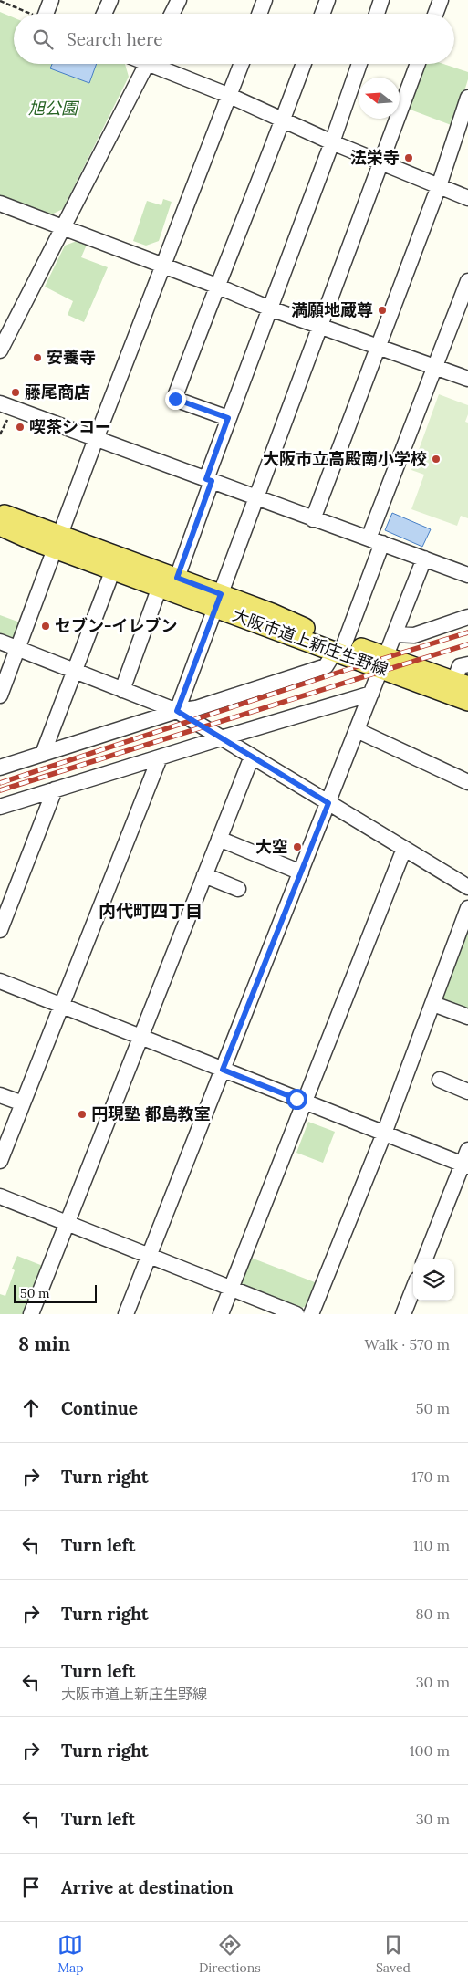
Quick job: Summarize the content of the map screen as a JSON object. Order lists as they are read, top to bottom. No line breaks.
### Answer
{"streets":{"main road":["大阪市道上新庄生野線"]},"districts":["内代町四丁目"],"parks":["旭公園"],"places":["法栄寺","満願地蔵尊","安養寺","藤尾商店","喫茶シコー","大阪市立高殿南小学校","セブン-イレブン","大空","円現塾 都島教室"],"scale_bar":"50 m","north":"left","page":{"search":"Search here","scale":"50 m","heading":["8 min","Walk · 570 m"],"list":[["Continue","50 m"],["Turn right","170 m"],["Turn left","110 m"],["Turn right","80 m"],["Turn left","大阪市道上新庄生野線","30 m"],["Turn right","100 m"],["Turn left","30 m"],"Arrive at destination"],"nav":["Map","Directions","Saved"]}}
